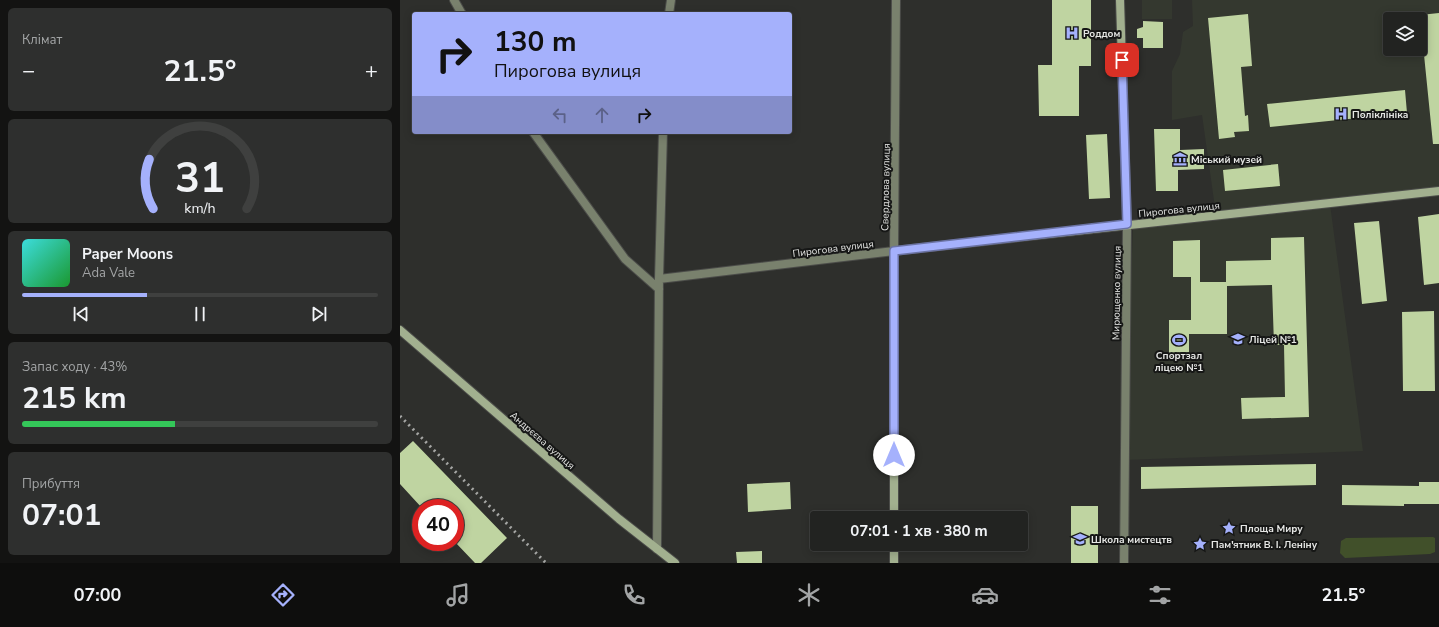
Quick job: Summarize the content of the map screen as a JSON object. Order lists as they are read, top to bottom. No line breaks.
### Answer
{"streets":{"street":["Свердлова вулиця","Пирогова вулиця","Мирющенко вулиця","Андрєєва вулиця"]},"crossings":[["Свердлова вулиця","Пирогова вулиця"],["Пирогова вулиця","Мирющенко вулиця"]],"places":{"hospital":["Роддом","Поліклініка"],"museum":["Міський музей"],"school or university":["Ліцей №1","Школа мистецтв"],"sports":["Спортзал ліцею №1"],"place":["Площа Миру","Пам'ятник В. І. Леніну"]},"page":{"tile":["Клімат",["Запас ходу · 43%","215 km"],["Прибуття","07:01"]],"turn":["130 m","Пирогова вулиця"],"heat":["−","21.5°","+"],"song":["Paper Moons","Ada Vale"],"limit":"40","trip":"07:01 · 1 хв · 380 m","tabs":["07:00","21.5°"],"gauge":["31","km/h"]}}
